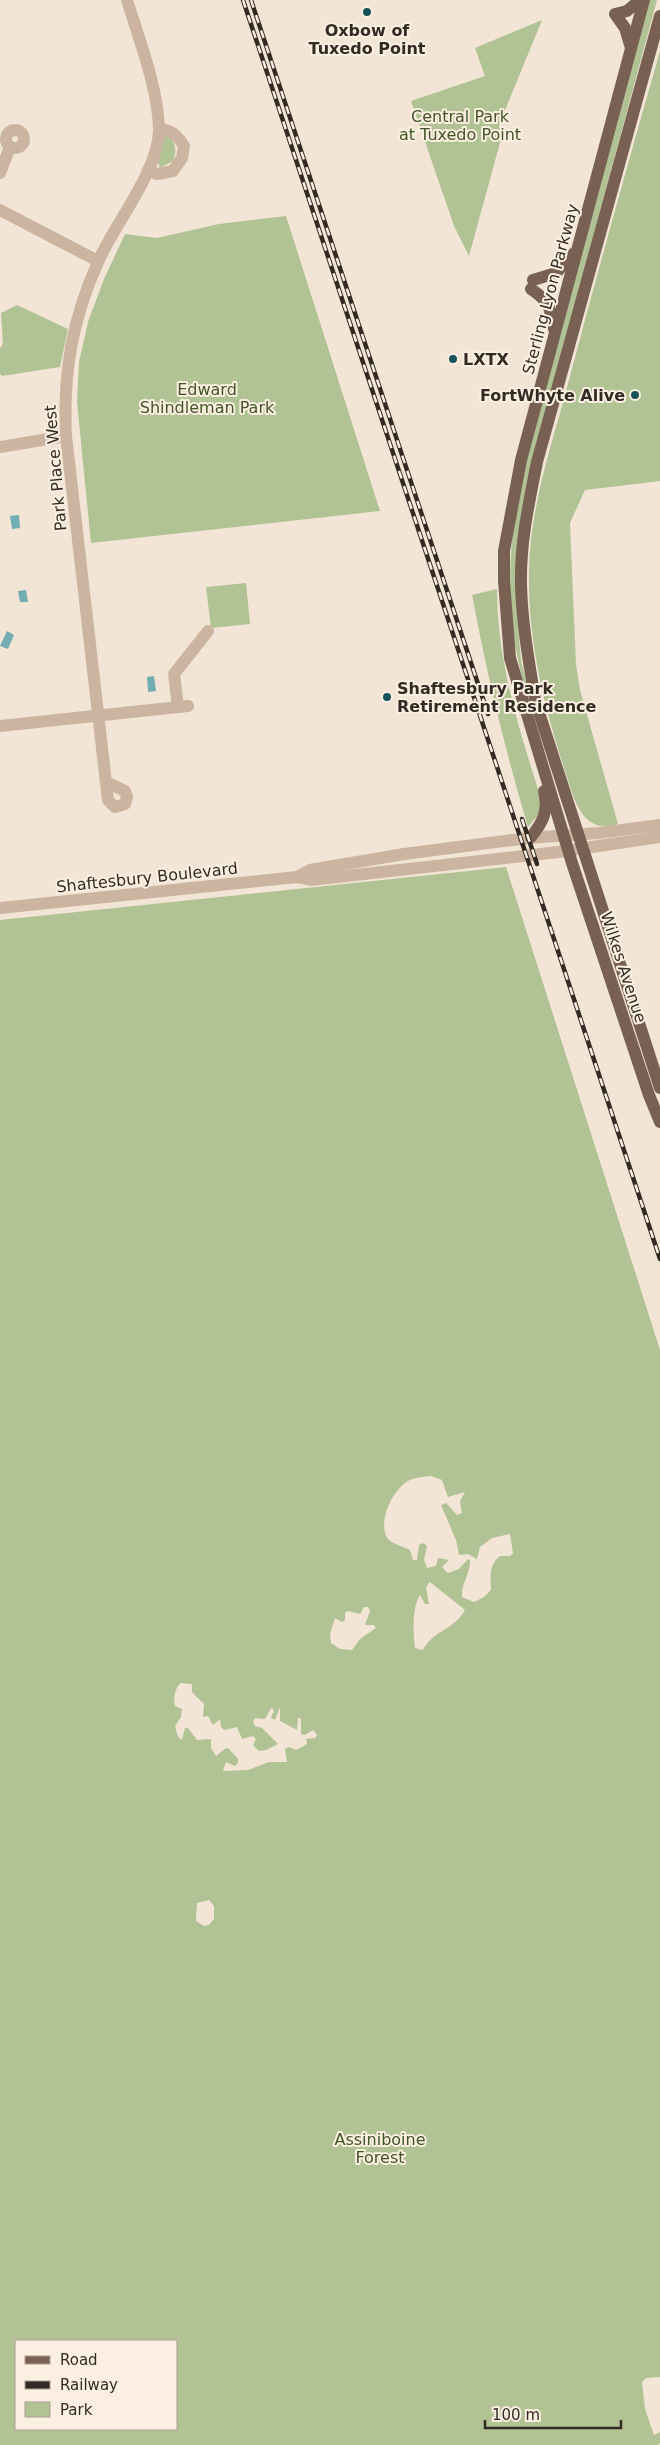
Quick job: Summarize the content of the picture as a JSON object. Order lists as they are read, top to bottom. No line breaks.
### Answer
{"streets":{"main road":["Sterling Lyon Parkway","Wilkes Avenue"],"street":["Park Place West","Shaftesbury Boulevard"]},"crossings":[["Sterling Lyon Parkway","Shaftesbury Boulevard"],["Sterling Lyon Parkway","Wilkes Avenue"],["Shaftesbury Boulevard","Wilkes Avenue"]],"parks":["Central Park at Tuxedo Point","Edward Shindleman Park","Assiniboine Forest"],"places":["Oxbow of Tuxedo Point","LXTX","FortWhyte Alive","Shaftesbury Park Retirement Residence"],"legend":["Road","Railway","Park"],"scale_bar":"100 m"}
